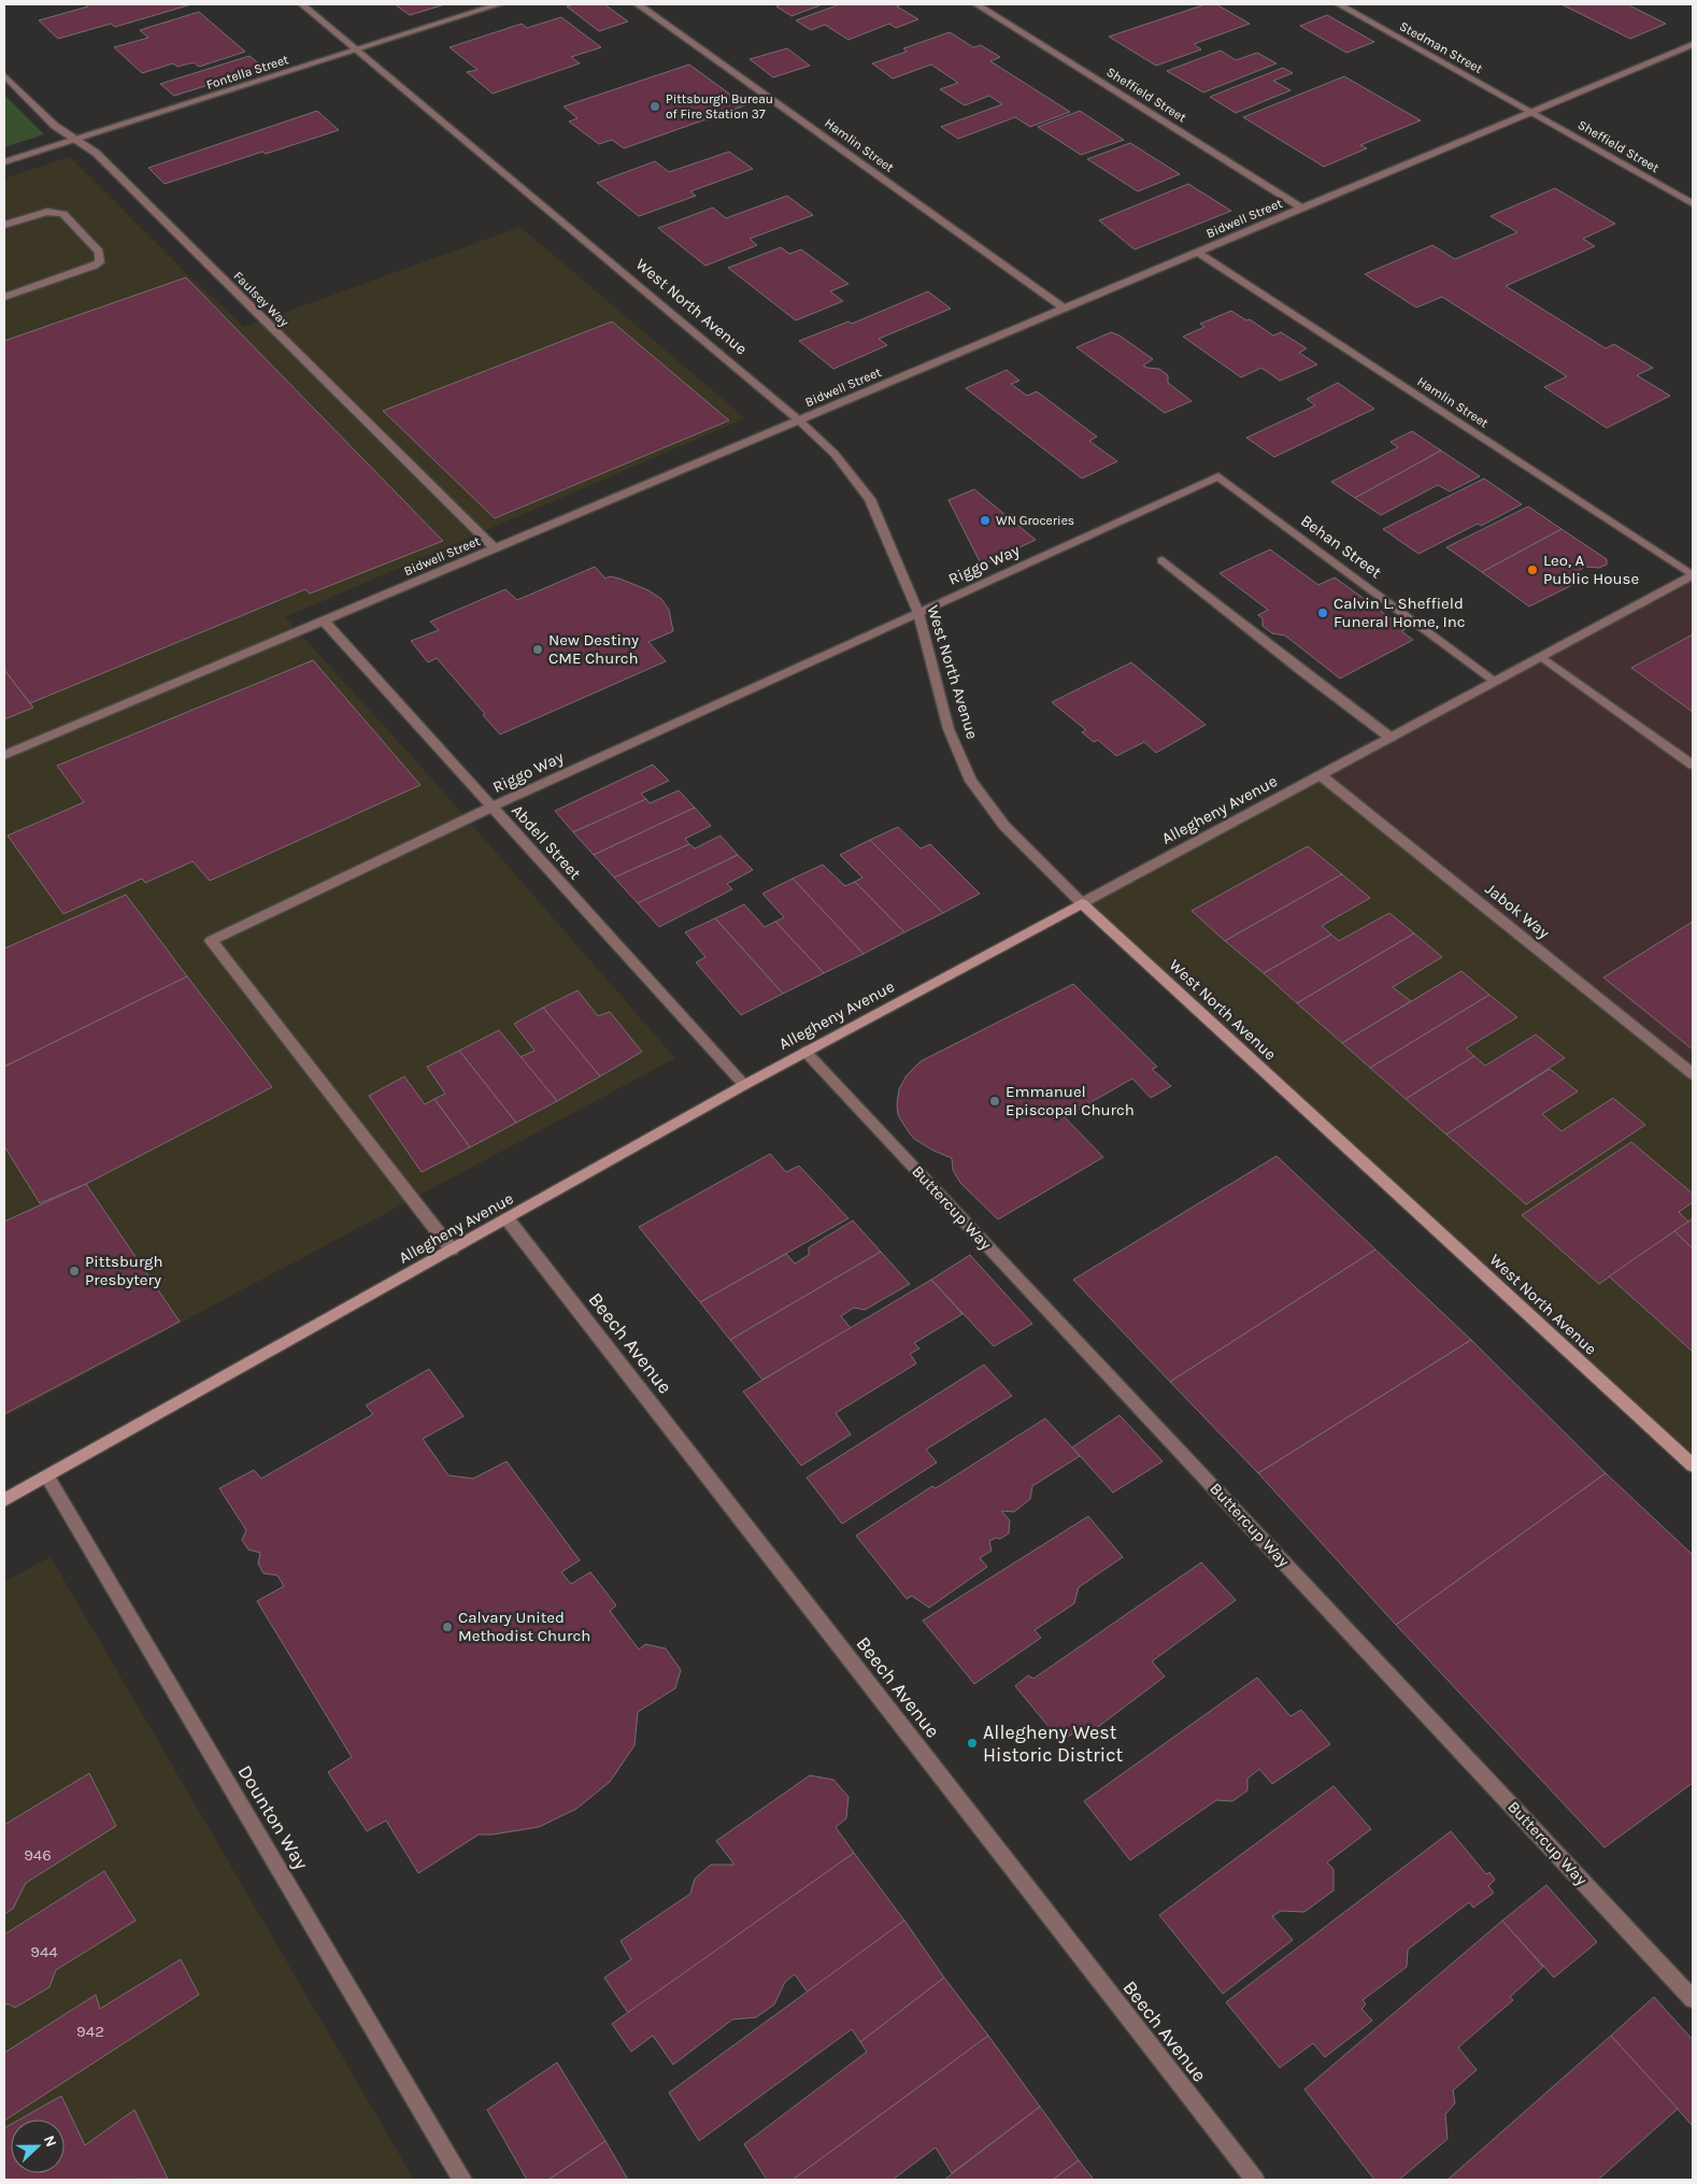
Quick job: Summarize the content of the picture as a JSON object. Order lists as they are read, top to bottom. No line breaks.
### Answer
{"streets":{"main road":["West North Avenue","Allegheny Avenue"],"street":["Stedman Street","Fontella Street","Sheffield Street","Hamlin Street","Bidwell Street","Faulsey Way","Behan Street","Riggo Way","Abdell Street","Jabok Way","Buttercup Way","Beech Avenue","Dounton Way"]},"crossings":[["Stedman Street","Sheffield Street"],["Stedman Street","Bidwell Street"],["Fontella Street","Faulsey Way"],["Fontella Street","West North Avenue"],["Sheffield Street","Bidwell Street"],["Hamlin Street","Bidwell Street"],["Hamlin Street","Allegheny Avenue"],["Bidwell Street","Faulsey Way"],["Bidwell Street","West North Avenue"],["Bidwell Street","Abdell Street"],["West North Avenue","Riggo Way"],["West North Avenue","Allegheny Avenue"],["Behan Street","Riggo Way"],["Behan Street","Allegheny Avenue"],["Riggo Way","Allegheny Avenue"],["Riggo Way","Abdell Street"],["Allegheny Avenue","Abdell Street"],["Allegheny Avenue","Jabok Way"],["Allegheny Avenue","Buttercup Way"],["Allegheny Avenue","Beech Avenue"],["Allegheny Avenue","Dounton Way"]],"places":["Pittsburgh Bureau of Fire Station 37","WN Groceries","Leo, A Public House","Calvin L. Sheffield Funeral Home, Inc","New Destiny CME Church","Emmanuel Episcopal Church","Pittsburgh Presbytery","Calvary United Methodist Church","Allegheny West Historic District"],"house_numbers":["946","944","942"],"north":"right"}
